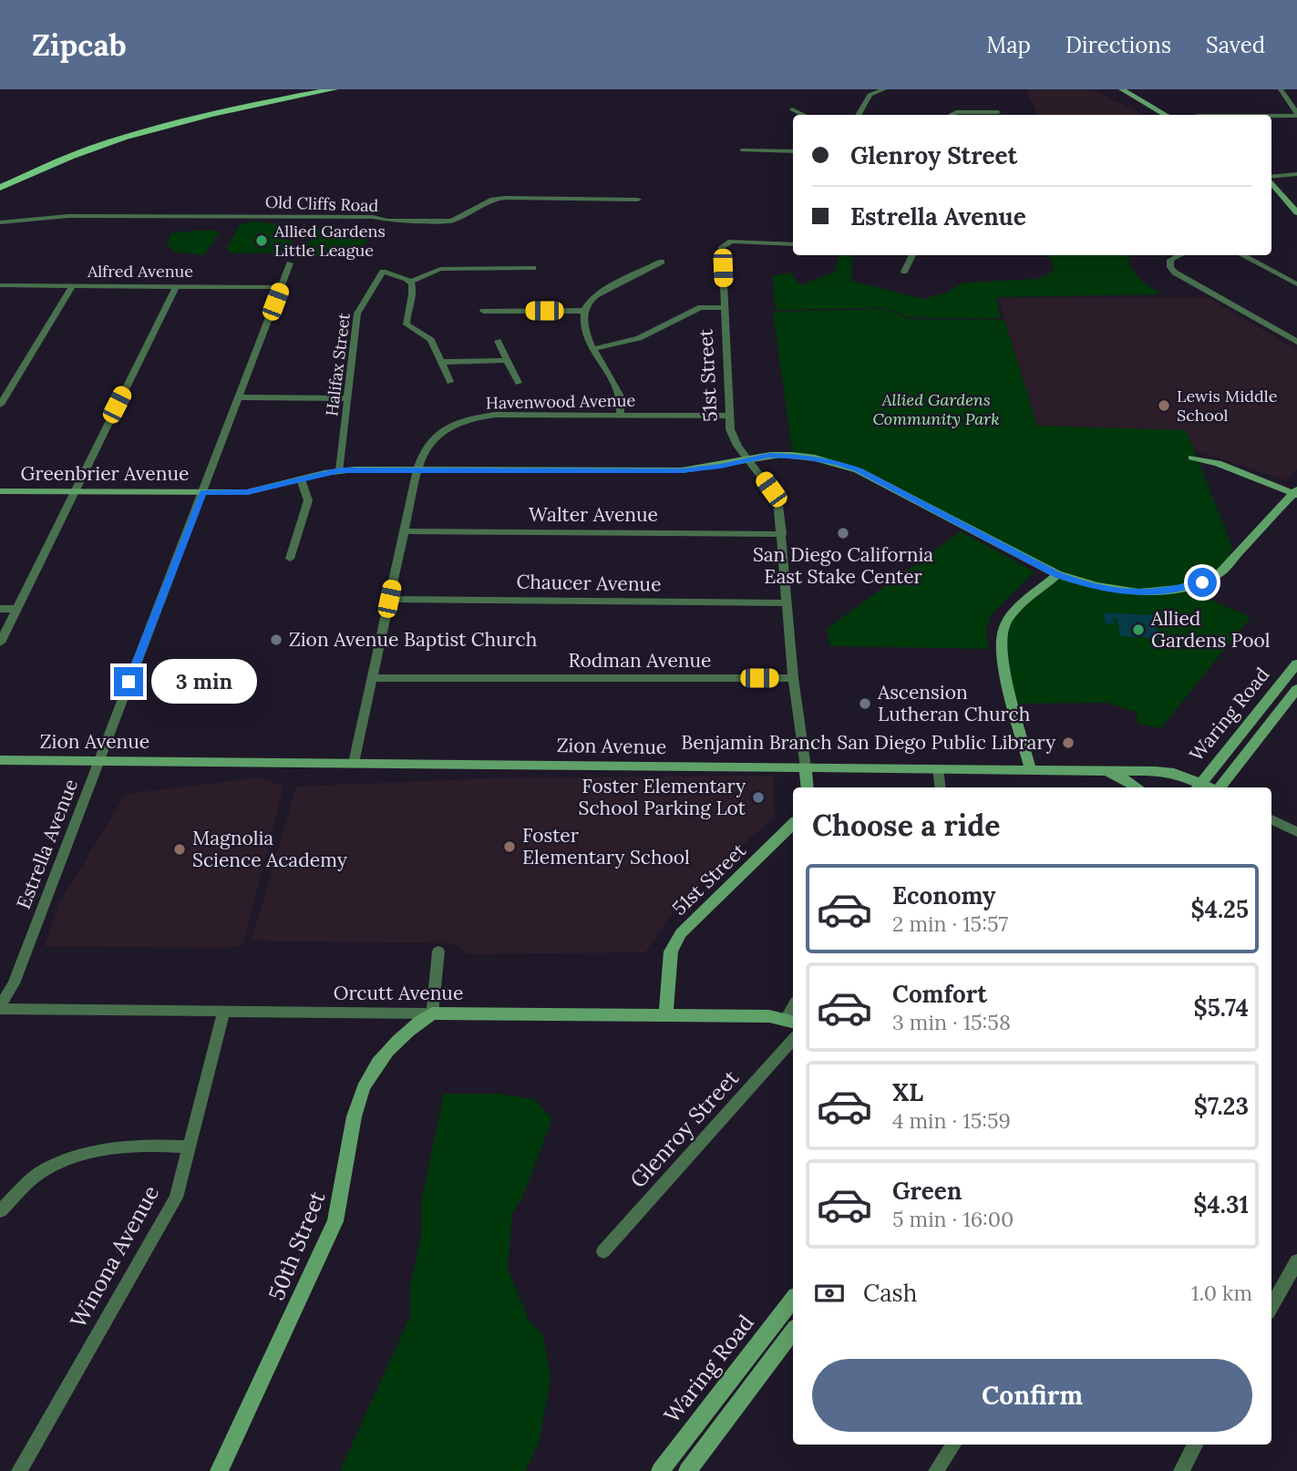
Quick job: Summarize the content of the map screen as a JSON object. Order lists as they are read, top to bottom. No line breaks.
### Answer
{"streets":{"street":["Old Cliffs Road","Alfred Avenue","Halifax Street","51st Street","Havenwood Avenue","Greenbrier Avenue","Walter Avenue","Chaucer Avenue","Rodman Avenue","Waring Road","Zion Avenue","Estrella Avenue","Orcutt Avenue","Glenroy Street","50th Street","Winona Avenue"]},"crossings":[["Alfred Avenue","Estrella Avenue"],["Halifax Street","Greenbrier Avenue"],["51st Street","Havenwood Avenue"],["51st Street","Greenbrier Avenue"],["51st Street","Walter Avenue"],["51st Street","Chaucer Avenue"],["51st Street","Rodman Avenue"],["51st Street","Zion Avenue"],["51st Street","Orcutt Avenue"],["Havenwood Avenue","Greenbrier Avenue"],["Greenbrier Avenue","Estrella Avenue"],["Waring Road","Zion Avenue"],["Zion Avenue","Estrella Avenue"],["Estrella Avenue","Orcutt Avenue"],["Orcutt Avenue","50th Street"],["Orcutt Avenue","Winona Avenue"]],"parks":["Allied Gardens Community Park"],"places":["Allied Gardens Little League","Lewis Middle School","San Diego California East Stake Center","Allied Gardens Pool","Zion Avenue Baptist Church","Ascension Lutheran Church","Benjamin Branch San Diego Public Library","Foster Elementary School Parking Lot","Foster Elementary School","Magnolia Science Academy"],"page":{"header":"Zipcab","nav":["Map","Directions","Saved"],"banner":["Glenroy Street","Estrella Avenue"],"bubble":"3 min","heading":"Choose a ride","list":[{"name":"Economy","note":"2 min · 15:57","value":"$4.25"},{"name":"Comfort","note":"3 min · 15:58","value":"$5.74"},{"name":"XL","note":"4 min · 15:59","value":"$7.23"},{"name":"Green","note":"5 min · 16:00","value":"$4.31"}],"pay":["Cash","1.0 km"],"buttons":"Confirm"}}
